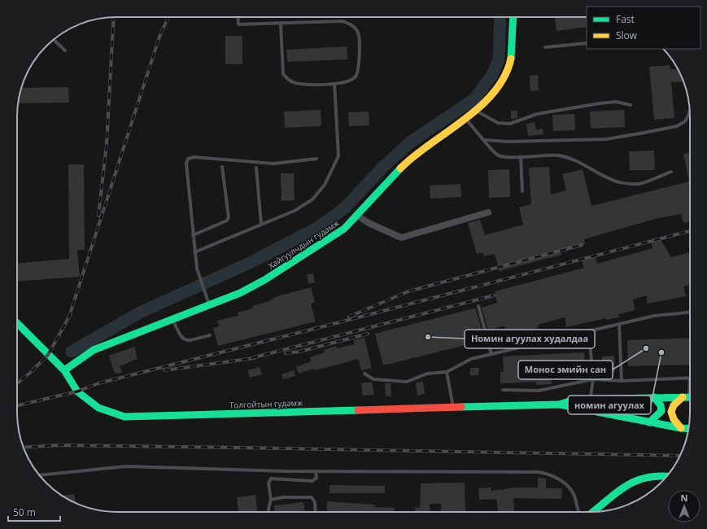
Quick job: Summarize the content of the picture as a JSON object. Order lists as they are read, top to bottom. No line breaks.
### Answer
{"streets":{"main road":["Хайгуулчдын гудамж","Толгойтын гудамж"]},"crossings":[["Хайгуулчдын гудамж","Толгойтын гудамж"]],"places":["Номин агуулах худалдаа","Монос эмийн сан","номин агуулах"],"legend":["Fast","Slow"],"scale_bar":"50 m","north":"top"}
